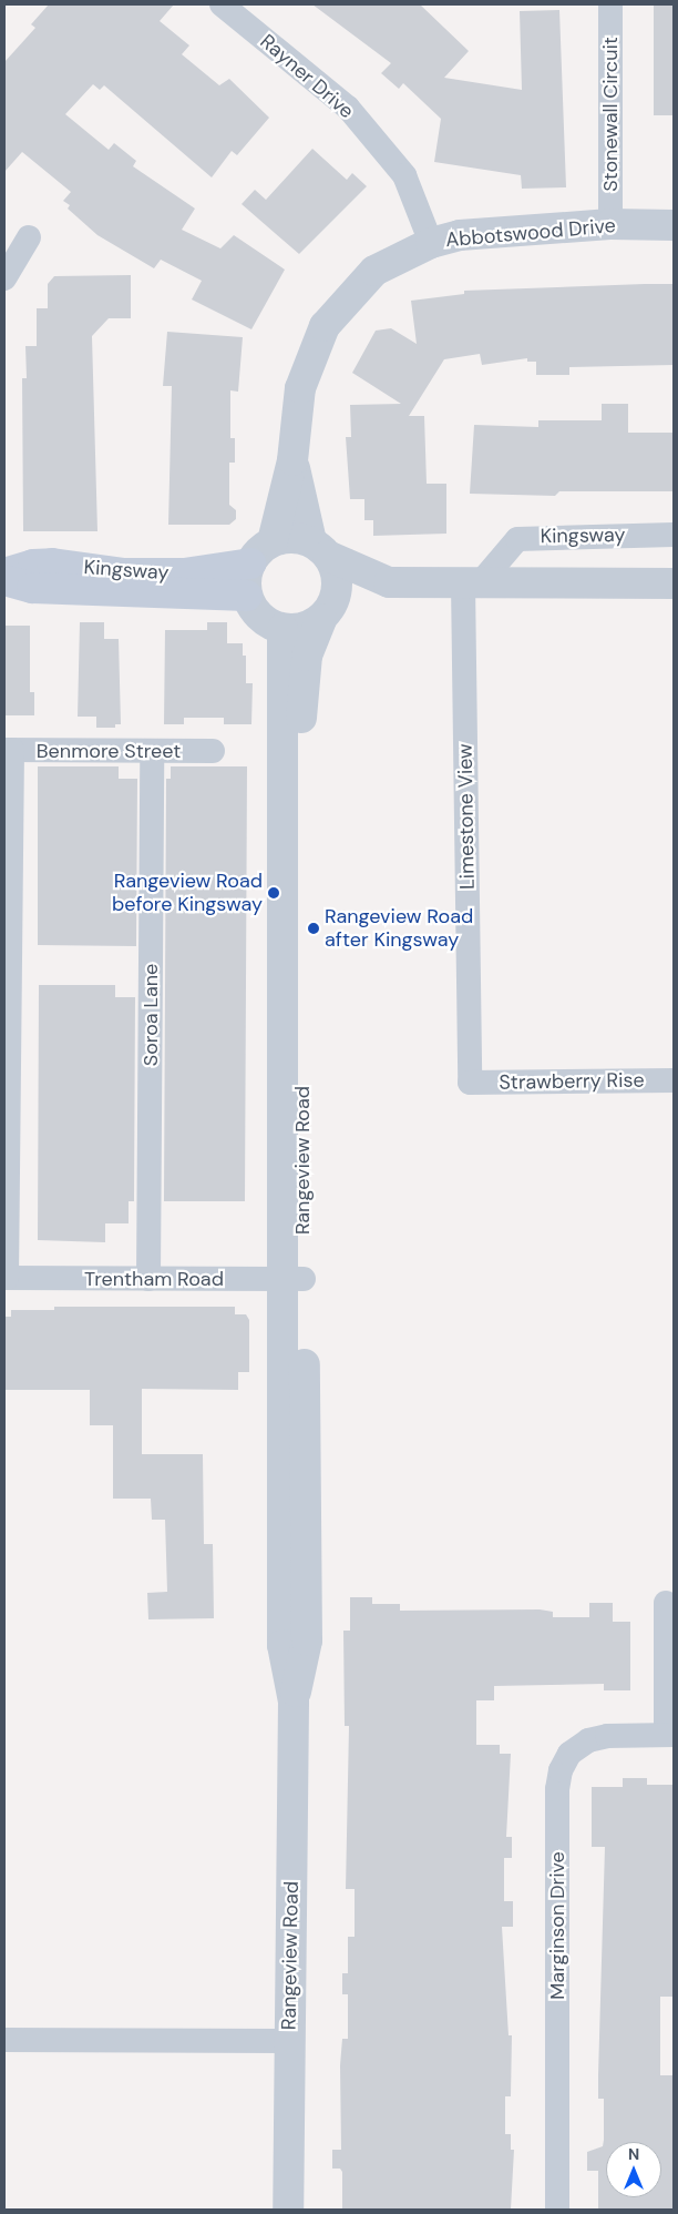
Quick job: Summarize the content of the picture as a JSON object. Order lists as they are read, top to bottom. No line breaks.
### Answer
{"streets":{"main road":["Kingsway"],"street":["Rayner Drive","Stonewall Circuit","Abbotswood Drive","Benmore Street","Limestone View","Soroa Lane","Strawberry Rise","Rangeview Road","Trentham Road","Marginson Drive"]},"crossings":[["Rayner Drive","Abbotswood Drive"],["Stonewall Circuit","Abbotswood Drive"],["Abbotswood Drive","Kingsway"],["Abbotswood Drive","Rangeview Road"],["Kingsway","Limestone View"],["Kingsway","Rangeview Road"],["Benmore Street","Soroa Lane"],["Limestone View","Strawberry Rise"],["Soroa Lane","Trentham Road"],["Rangeview Road","Trentham Road"]],"places":["Rangeview Road before Kingsway","Rangeview Road after Kingsway"],"north":"top"}
